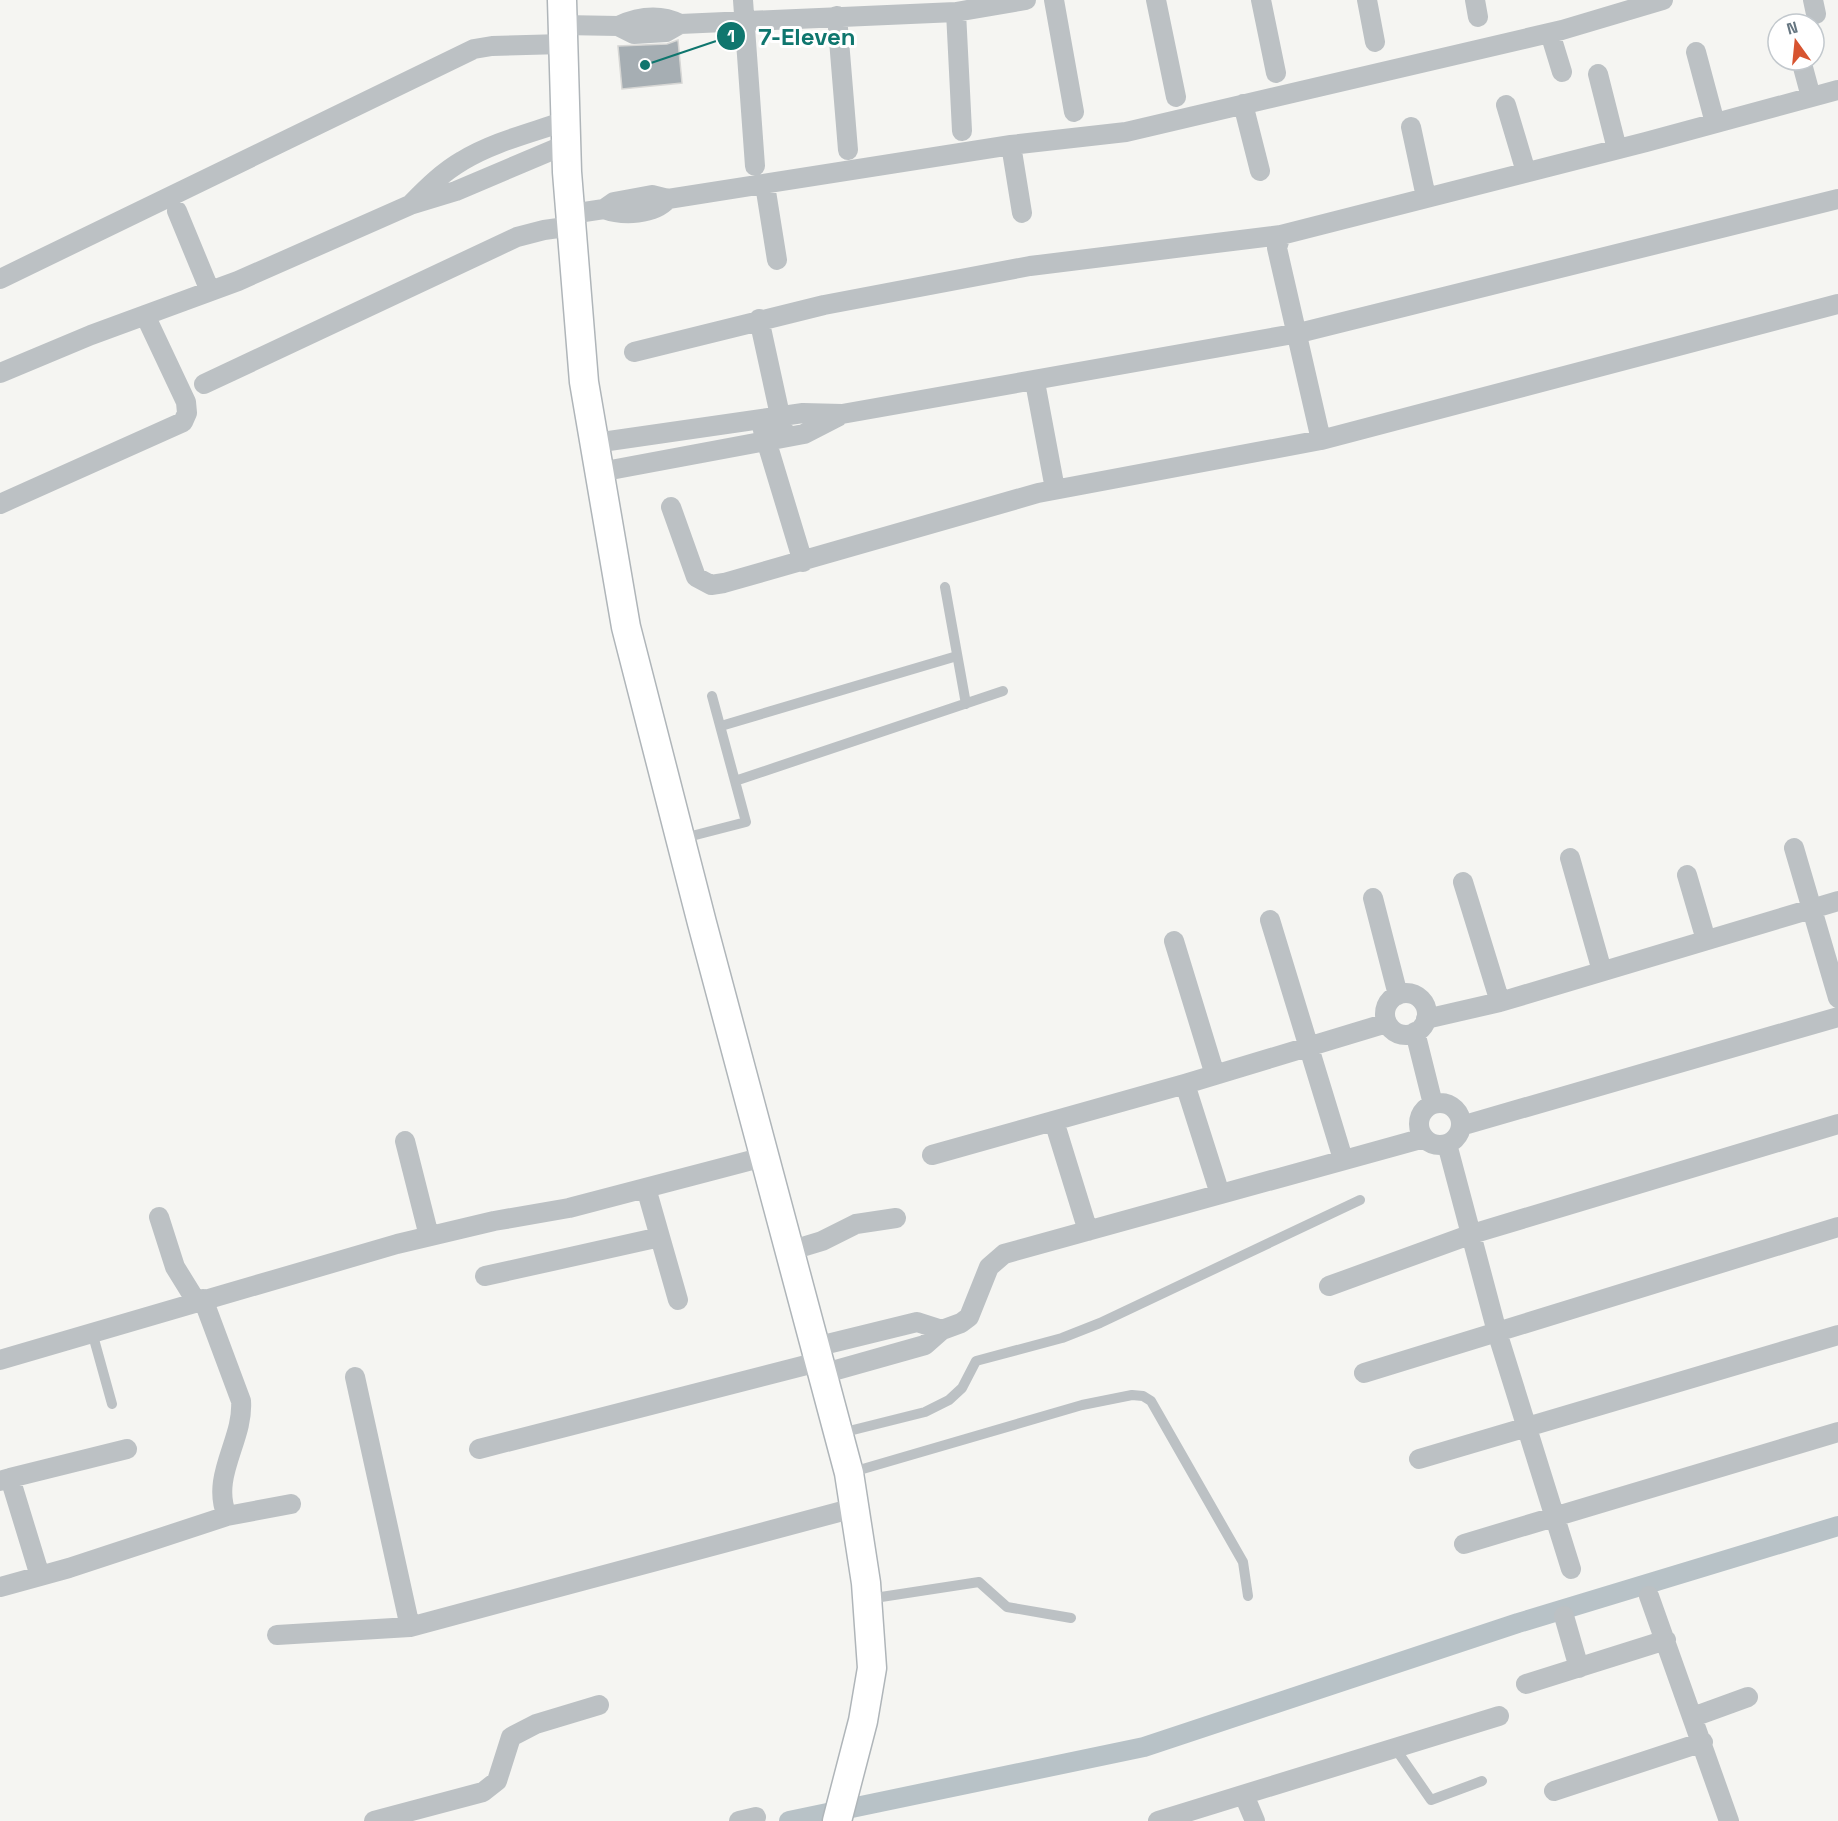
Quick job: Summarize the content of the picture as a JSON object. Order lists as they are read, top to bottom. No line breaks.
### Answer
{"places":["7-Eleven"],"north":"top"}
